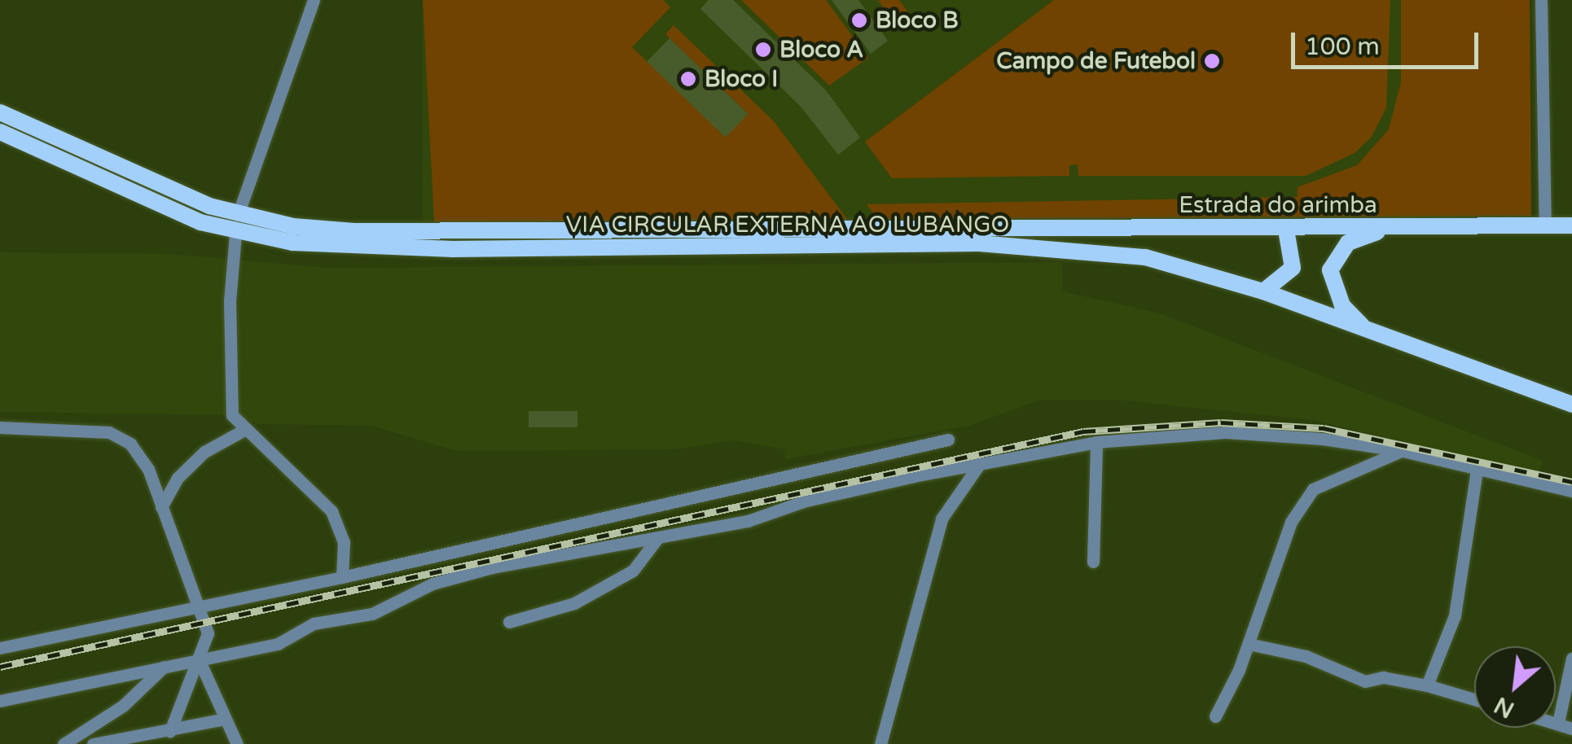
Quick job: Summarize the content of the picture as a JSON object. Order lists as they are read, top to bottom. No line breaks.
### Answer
{"streets":{"main road":["Estrada do arimba","VIA CIRCULAR EXTERNA AO LUBANGO"]},"crossings":[["Estrada do arimba","VIA CIRCULAR EXTERNA AO LUBANGO"]],"places":["Bloco B","Bloco A","Campo de Futebol","Bloco I"],"scale_bar":"100 m","north":"bottom left"}
